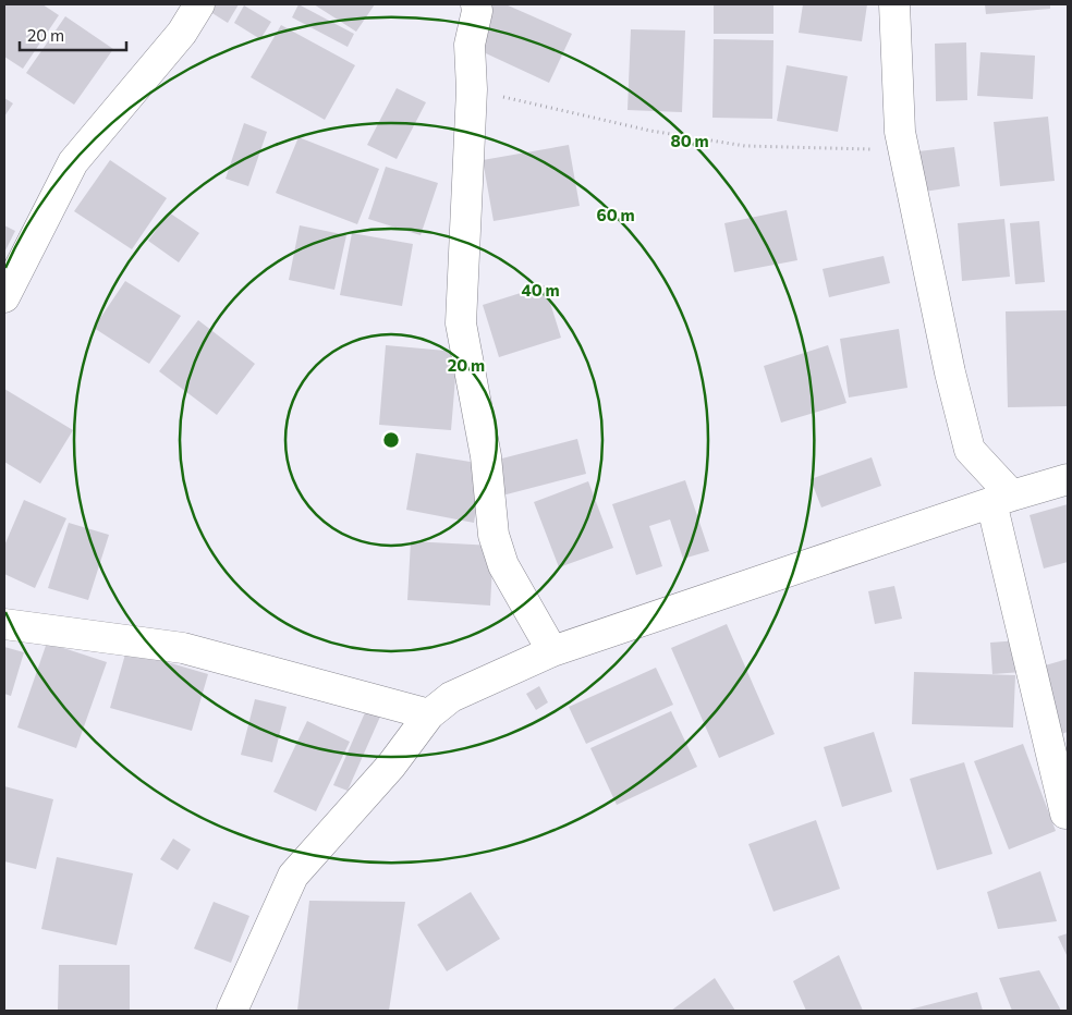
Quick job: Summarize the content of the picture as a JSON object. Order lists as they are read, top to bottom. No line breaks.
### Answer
{"scale_bar":"20 m","rings":["80 m","60 m","40 m","20 m"]}
